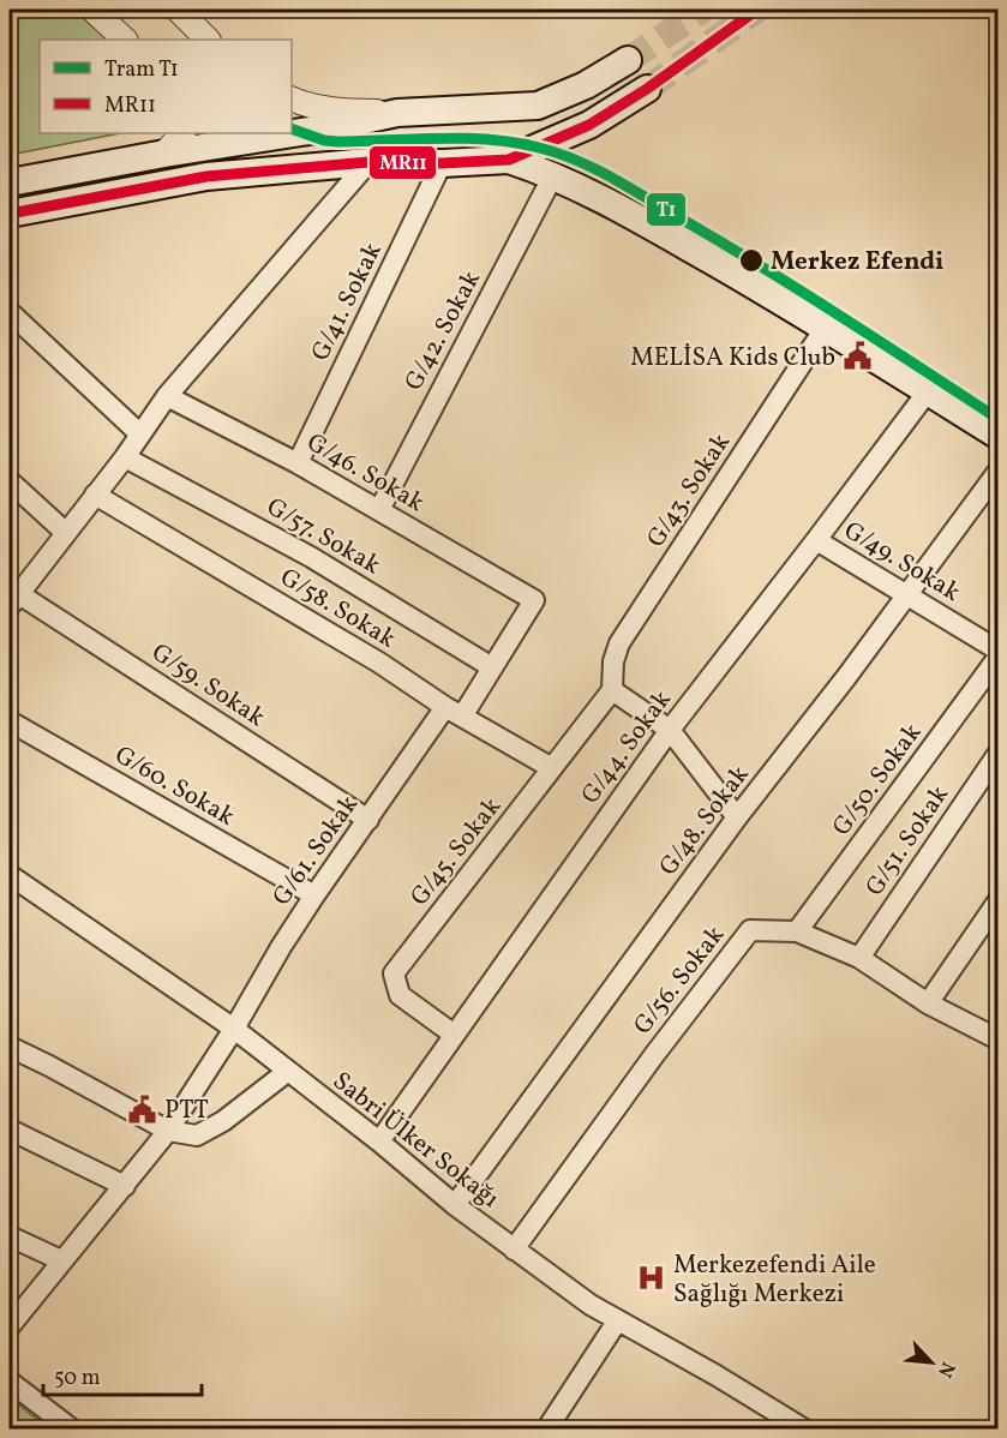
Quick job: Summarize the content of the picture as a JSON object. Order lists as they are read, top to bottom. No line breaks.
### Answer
{"streets":{"street":["G/41. Sokak","G/42. Sokak","G/46. Sokak","G/43. Sokak","G/57. Sokak","G/49. Sokak","G/58. Sokak","G/59. Sokak","G/44. Sokak","G/50. Sokak","G/60. Sokak","G/48. Sokak","G/51. Sokak","G/61. Sokak","G/45. Sokak","G/56. Sokak","Sabri Ülker Sokağı"]},"crossings":[["G/41. Sokak","G/46. Sokak"],["G/42. Sokak","G/46. Sokak"],["G/46. Sokak","G/57. Sokak"],["G/43. Sokak","G/45. Sokak"],["G/49. Sokak","G/44. Sokak"],["G/49. Sokak","G/48. Sokak"],["G/58. Sokak","G/61. Sokak"],["G/58. Sokak","G/45. Sokak"],["G/59. Sokak","G/61. Sokak"],["G/44. Sokak","G/45. Sokak"],["G/44. Sokak","Sabri Ülker Sokağı"],["G/50. Sokak","G/56. Sokak"],["G/60. Sokak","G/61. Sokak"],["G/48. Sokak","Sabri Ülker Sokağı"],["G/51. Sokak","G/56. Sokak"],["G/61. Sokak","Sabri Ülker Sokağı"],["G/56. Sokak","Sabri Ülker Sokağı"]],"places":{"other":["Merkez Efendi"],"public building":["MELİSA Kids Club","PTT"],"hospital":["Merkezefendi Aile Sağlığı Merkezi"]},"lines":["transit line MR11","tram line T1"],"legend":["Tram T1","MR11"],"scale_bar":"50 m","north":"bottom right"}
